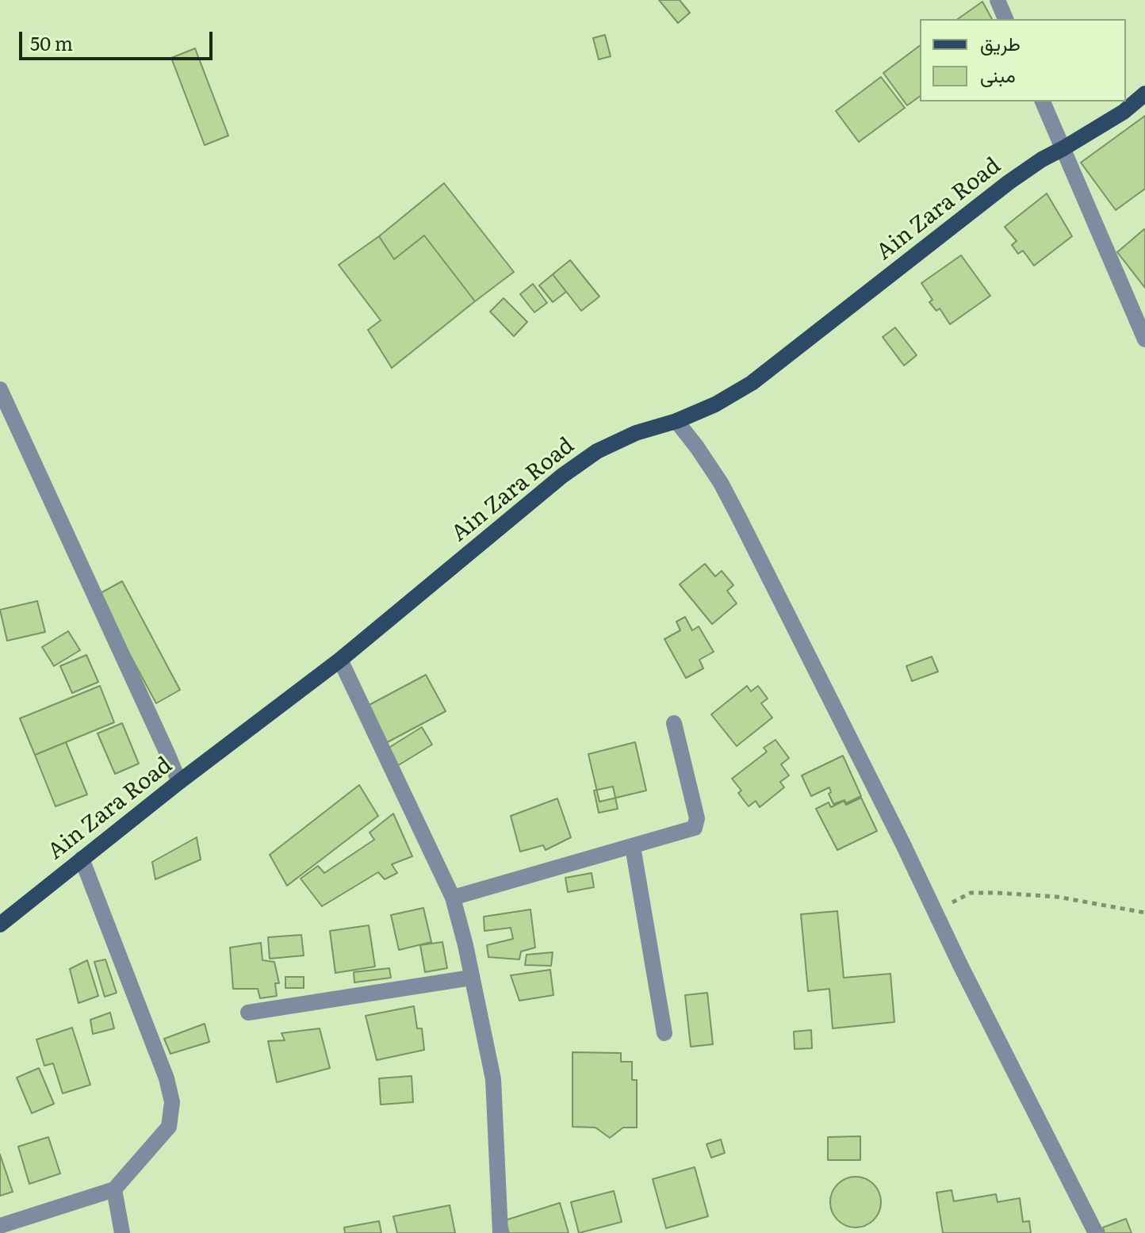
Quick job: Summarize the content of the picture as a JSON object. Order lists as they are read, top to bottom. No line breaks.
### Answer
{"streets":{"main road":["Ain Zara Road"]},"legend":["طريق","مبنى"],"scale_bar":"50 m"}
